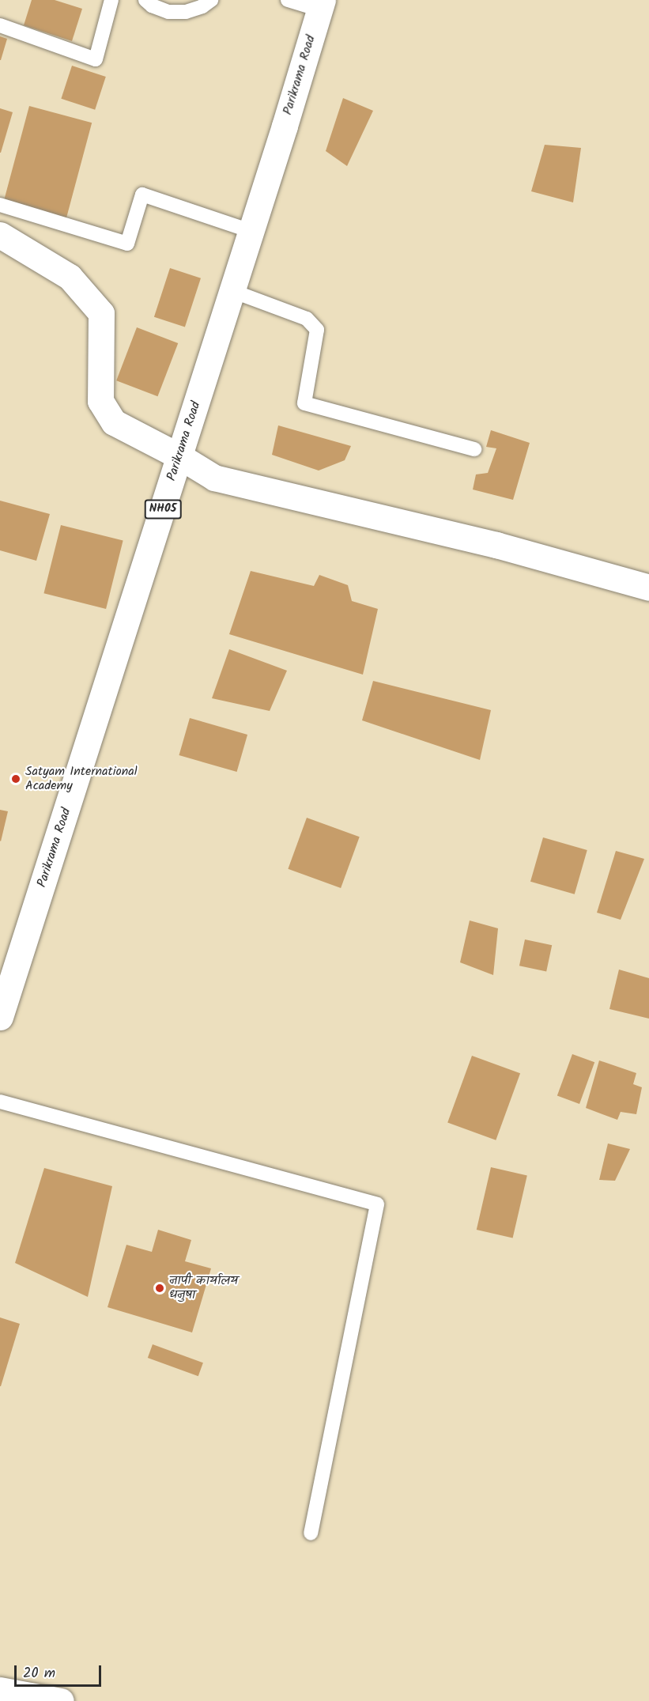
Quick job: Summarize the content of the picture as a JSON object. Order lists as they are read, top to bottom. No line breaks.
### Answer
{"streets":{"main road":["Parikrama Road","NH05"]},"places":["Satyam International Academy","नापी कार्यालय धनुषा"],"scale_bar":"20 m"}
